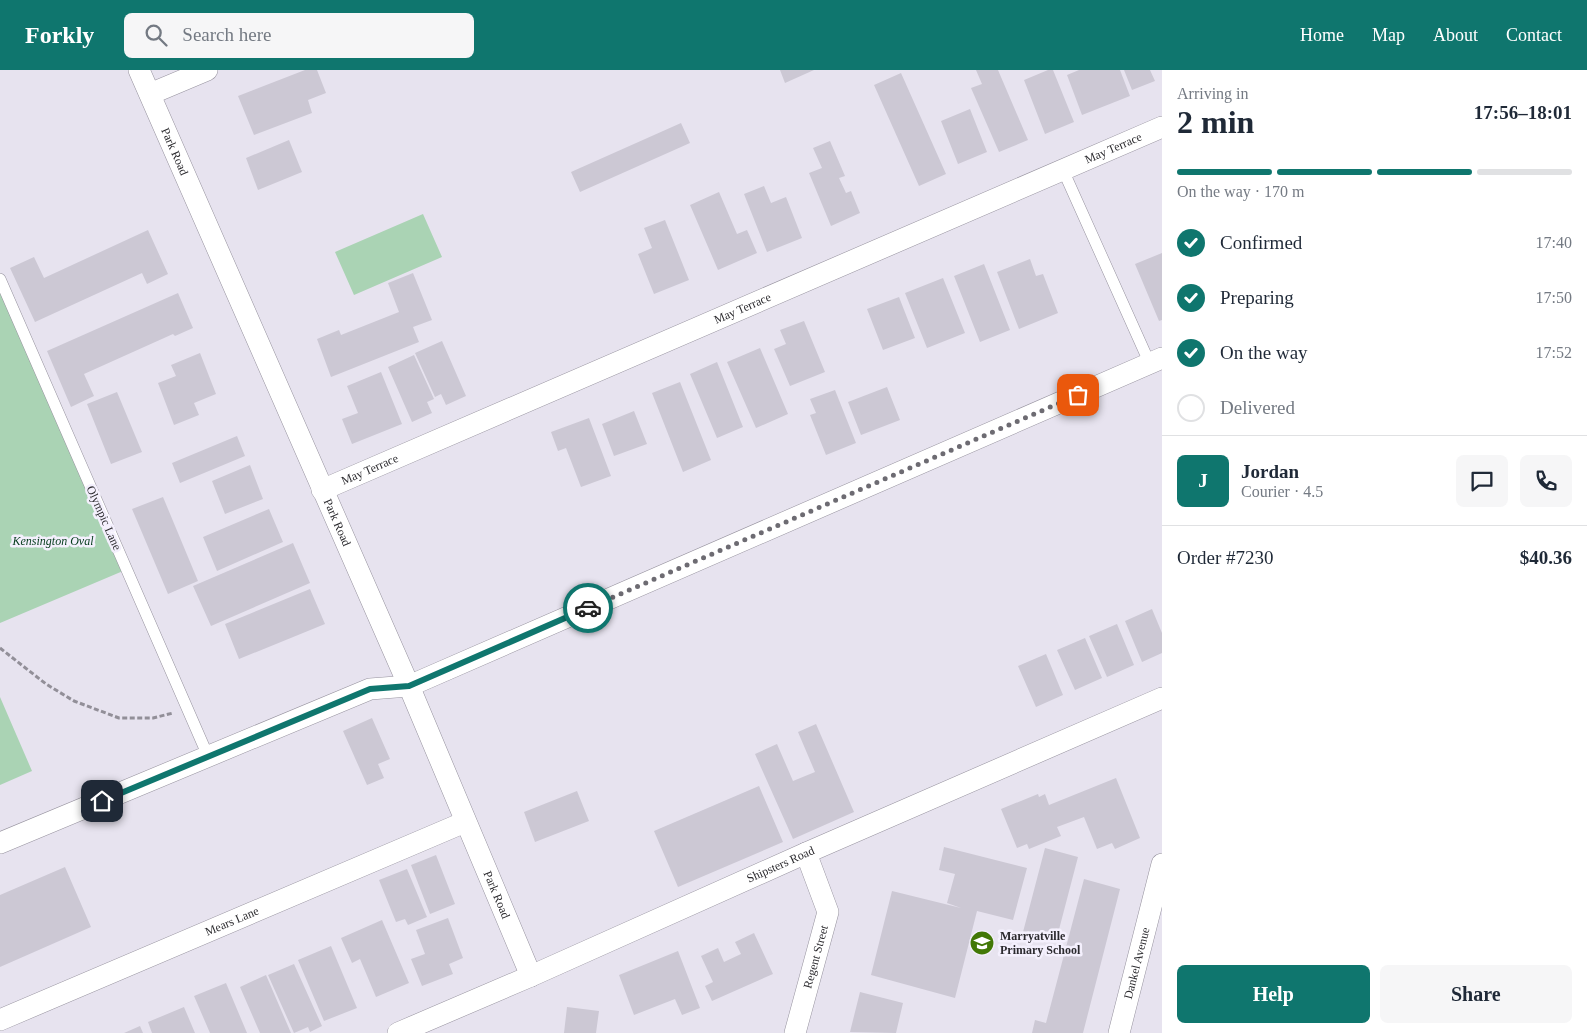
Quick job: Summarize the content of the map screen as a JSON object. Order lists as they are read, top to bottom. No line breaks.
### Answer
{"streets":{"street":["May Terrace","Park Road","Shipsters Road","Mears Lane","Regent Street","Dankel Avenue"],"lane":["Olympic Lane"]},"crossings":[["May Terrace","Park Road"],["Park Road","Shipsters Road"],["Park Road","Mears Lane"],["Shipsters Road","Regent Street"]],"parks":["Kensington Oval"],"places":{"school or university":["Marryatville Primary School"]},"page":{"header":"Forkly","search":"Search here","nav":["Home","Map","About","Contact"],"heading":["2 min","Arriving in","17:56–18:01"],"panel":["Jordan","Courier · 4.5","Order #7230","$40.36"],"bar":"On the way · 170 m","list":[["Confirmed","17:40"],["Preparing","17:50"],["On the way","17:52"],"Delivered"],"round":"J","buttons":["Help","Share"]}}
